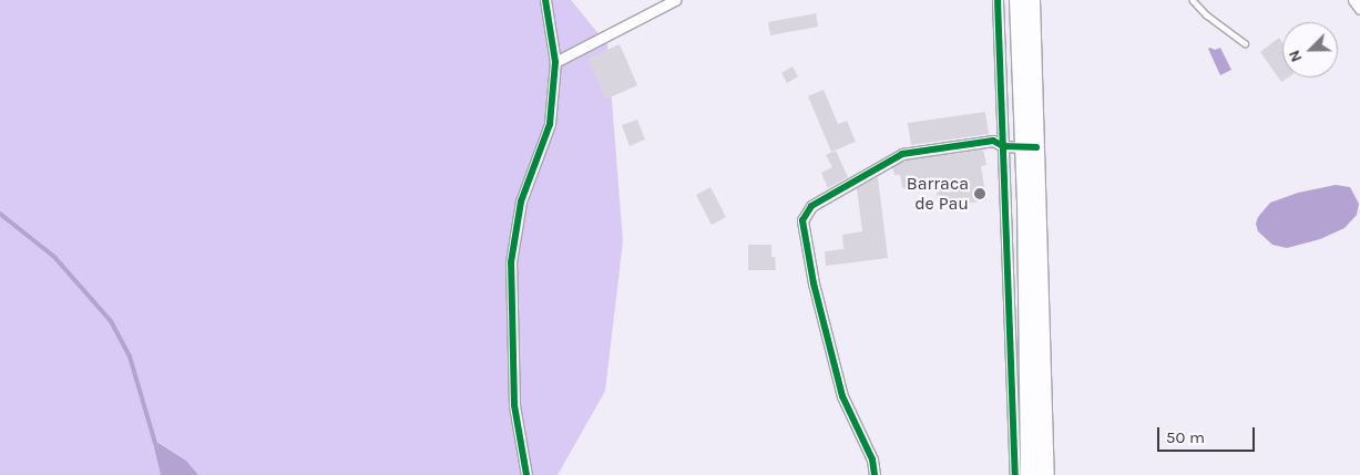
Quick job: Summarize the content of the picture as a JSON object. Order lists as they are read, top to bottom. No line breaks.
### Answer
{"places":["Barraca de Pau"],"scale_bar":"50 m","north":"bottom left"}
